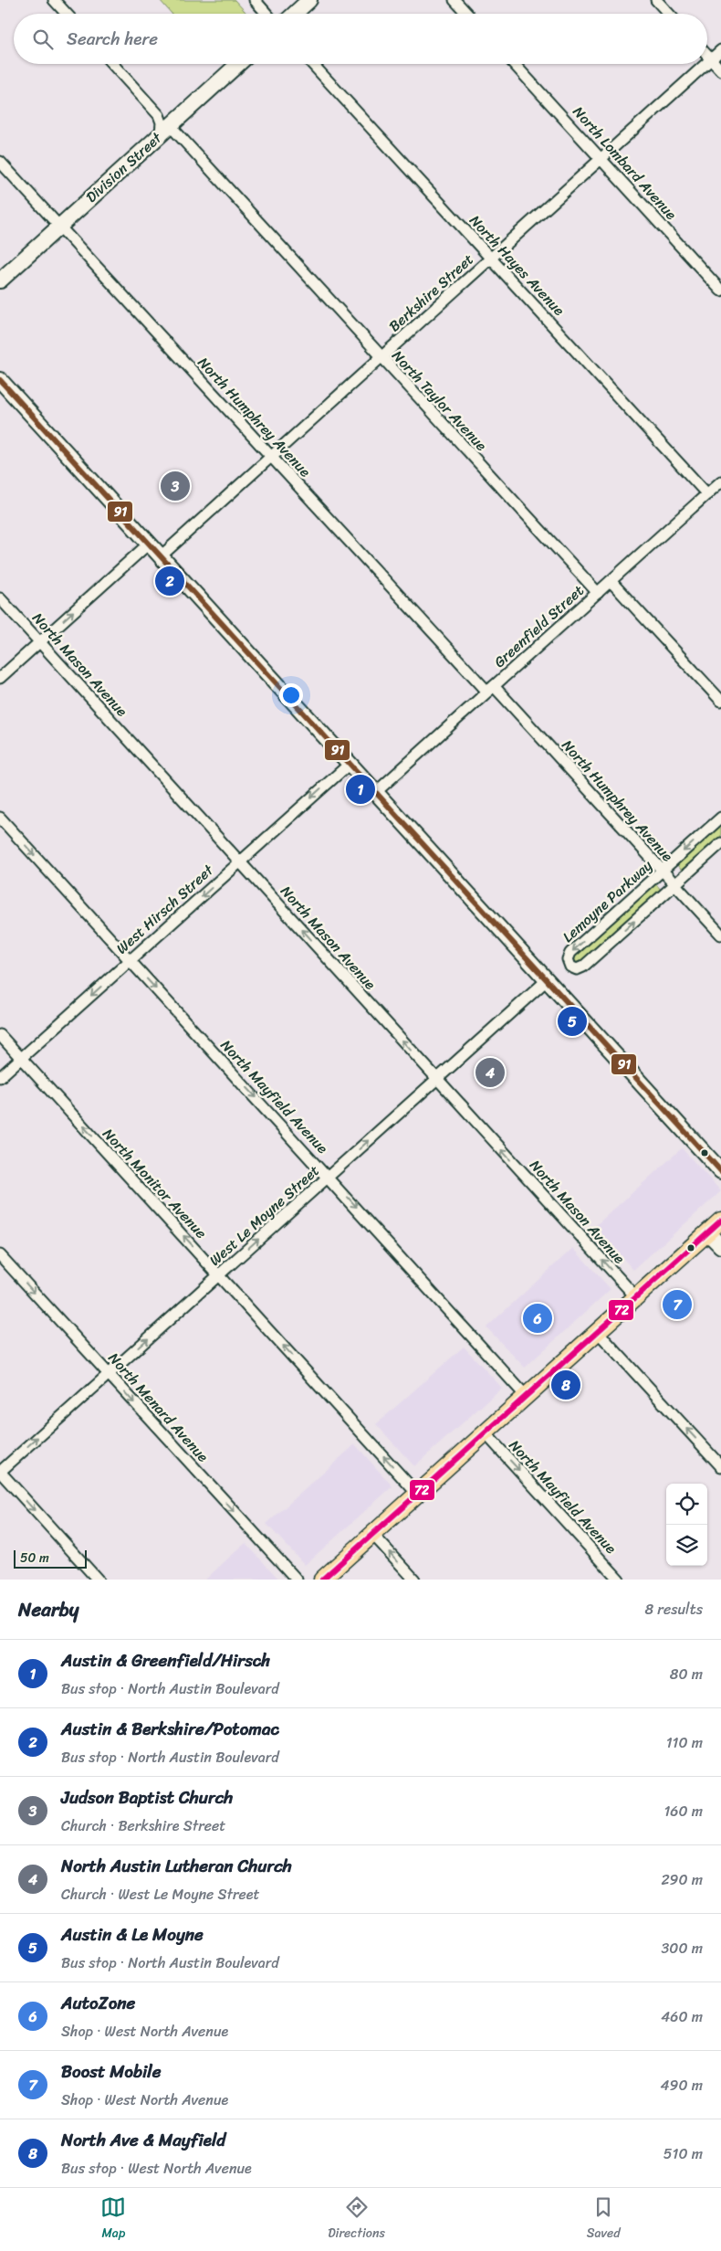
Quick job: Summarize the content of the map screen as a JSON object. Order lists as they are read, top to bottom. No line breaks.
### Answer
{"streets":{"street":["North Lombard Avenue","Division Street","North Hayes Avenue","Berkshire Street","North Taylor Avenue","North Humphrey Avenue","Greenfield Street","North Mason Avenue","Lemoyne Parkway","West Hirsch Street","North Mayfield Avenue","North Monitor Avenue","West Le Moyne Street","North Menard Avenue"]},"crossings":[["North Lombard Avenue","Berkshire Street"],["Division Street","North Taylor Avenue"],["Division Street","North Humphrey Avenue"],["North Hayes Avenue","Berkshire Street"],["North Hayes Avenue","Greenfield Street"],["Berkshire Street","North Taylor Avenue"],["Berkshire Street","North Humphrey Avenue"],["North Taylor Avenue","Greenfield Street"],["North Humphrey Avenue","Greenfield Street"],["North Humphrey Avenue","Lemoyne Parkway"],["North Mason Avenue","West Hirsch Street"],["North Mason Avenue","West Le Moyne Street"],["West Hirsch Street","North Mayfield Avenue"],["West Hirsch Street","North Monitor Avenue"],["North Mayfield Avenue","West Le Moyne Street"],["North Monitor Avenue","West Le Moyne Street"],["West Le Moyne Street","North Menard Avenue"]],"one_way":["North Mason Avenue","West Hirsch Street","North Mayfield Avenue","North Monitor Avenue","West Le Moyne Street","North Menard Avenue"],"lines":["transit line 91","transit line 72"],"scale_bar":"50 m","page":{"search":"Search here","pins":["3","2","1","5","4","7","6","8"],"scale":"50 m","heading":["Nearby","8 results"],"list":[{"mark":"1","name":"Austin & Greenfield/Hirsch","note":"Bus stop · North Austin Boulevard","value":"80 m"},{"mark":"2","name":"Austin & Berkshire/Potomac","note":"Bus stop · North Austin Boulevard","value":"110 m"},{"mark":"3","name":"Judson Baptist Church","note":"Church · Berkshire Street","value":"160 m"},{"mark":"4","name":"North Austin Lutheran Church","note":"Church · West Le Moyne Street","value":"290 m"},{"mark":"5","name":"Austin & Le Moyne","note":"Bus stop · North Austin Boulevard","value":"300 m"},{"mark":"6","name":"AutoZone","note":"Shop · West North Avenue","value":"460 m"},{"mark":"7","name":"Boost Mobile","note":"Shop · West North Avenue","value":"490 m"},{"mark":"8","name":"North Ave & Mayfield","note":"Bus stop · West North Avenue","value":"510 m"}],"nav":["Map","Directions","Saved"]}}
